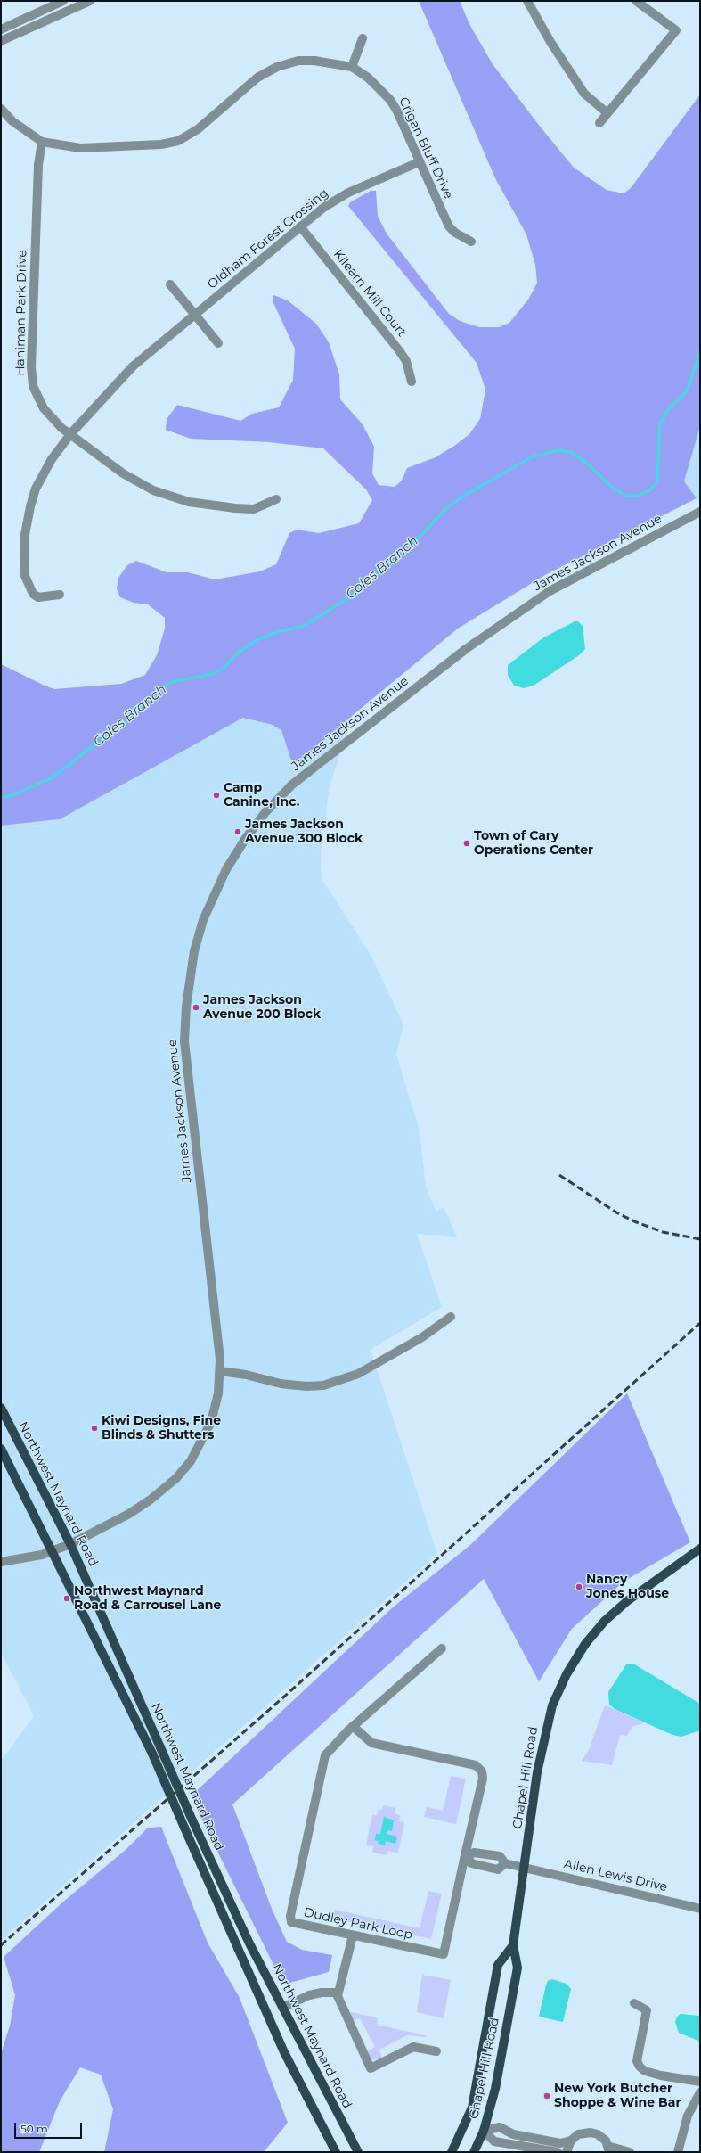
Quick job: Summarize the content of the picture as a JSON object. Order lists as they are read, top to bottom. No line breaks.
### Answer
{"streets":{"main road":["Northwest Maynard Road","Chapel Hill Road"],"street":["Crigan Bluff Drive","Oldham Forest Crossing","Kilearn Mill Court","Haniman Park Drive","James Jackson Avenue","Allen Lewis Drive","Dudley Park Loop"]},"crossings":[["Crigan Bluff Drive","Oldham Forest Crossing"],["Crigan Bluff Drive","Haniman Park Drive"],["Oldham Forest Crossing","Kilearn Mill Court"],["Oldham Forest Crossing","Haniman Park Drive"],["James Jackson Avenue","Northwest Maynard Road"],["Chapel Hill Road","Allen Lewis Drive"]],"water":["Coles Branch"],"places":["Camp Canine, Inc.","James Jackson Avenue 300 Block","Town of Cary Operations Center","James Jackson Avenue 200 Block","Kiwi Designs, Fine Blinds & Shutters","Nancy Jones House","Northwest Maynard Road & Carrousel Lane","New York Butcher Shoppe & Wine Bar"],"scale_bar":"50 m"}
